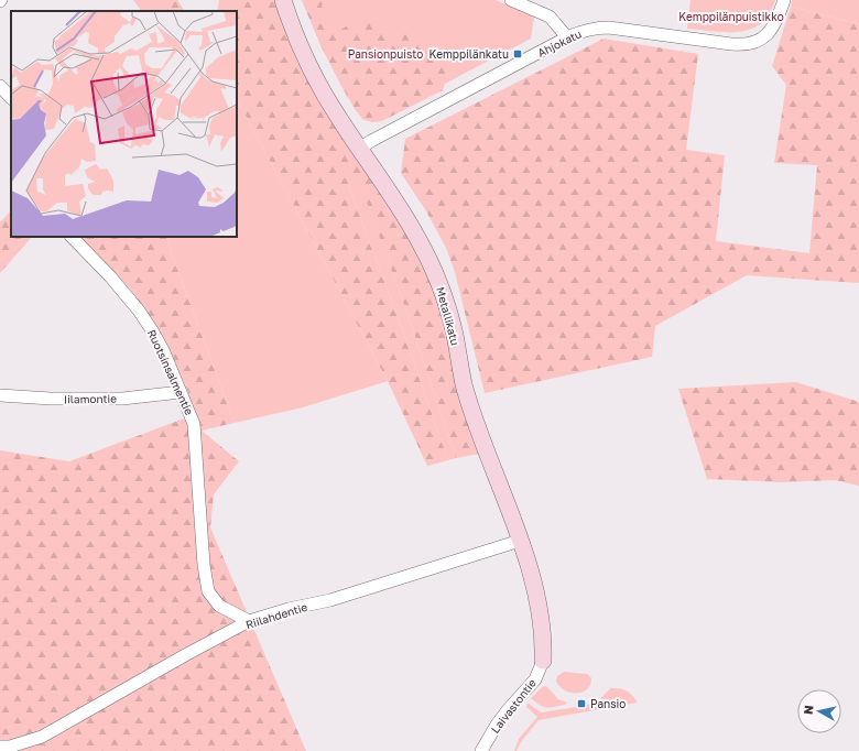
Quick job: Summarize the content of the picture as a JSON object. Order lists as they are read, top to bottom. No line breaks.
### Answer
{"streets":{"street":["Ahjokatu","Metallikatu","Ruotsinsalmentie","Iilamontie","Riilahdentie","Laivastontie"]},"crossings":[["Ahjokatu","Metallikatu"],["Metallikatu","Riilahdentie"],["Metallikatu","Laivastontie"],["Ruotsinsalmentie","Iilamontie"],["Ruotsinsalmentie","Riilahdentie"]],"parks":["Kemppilänpuistikko","Pansionpuisto"],"places":{"transit":["Kemppilänkatu","Pansio"]},"north":"left"}
